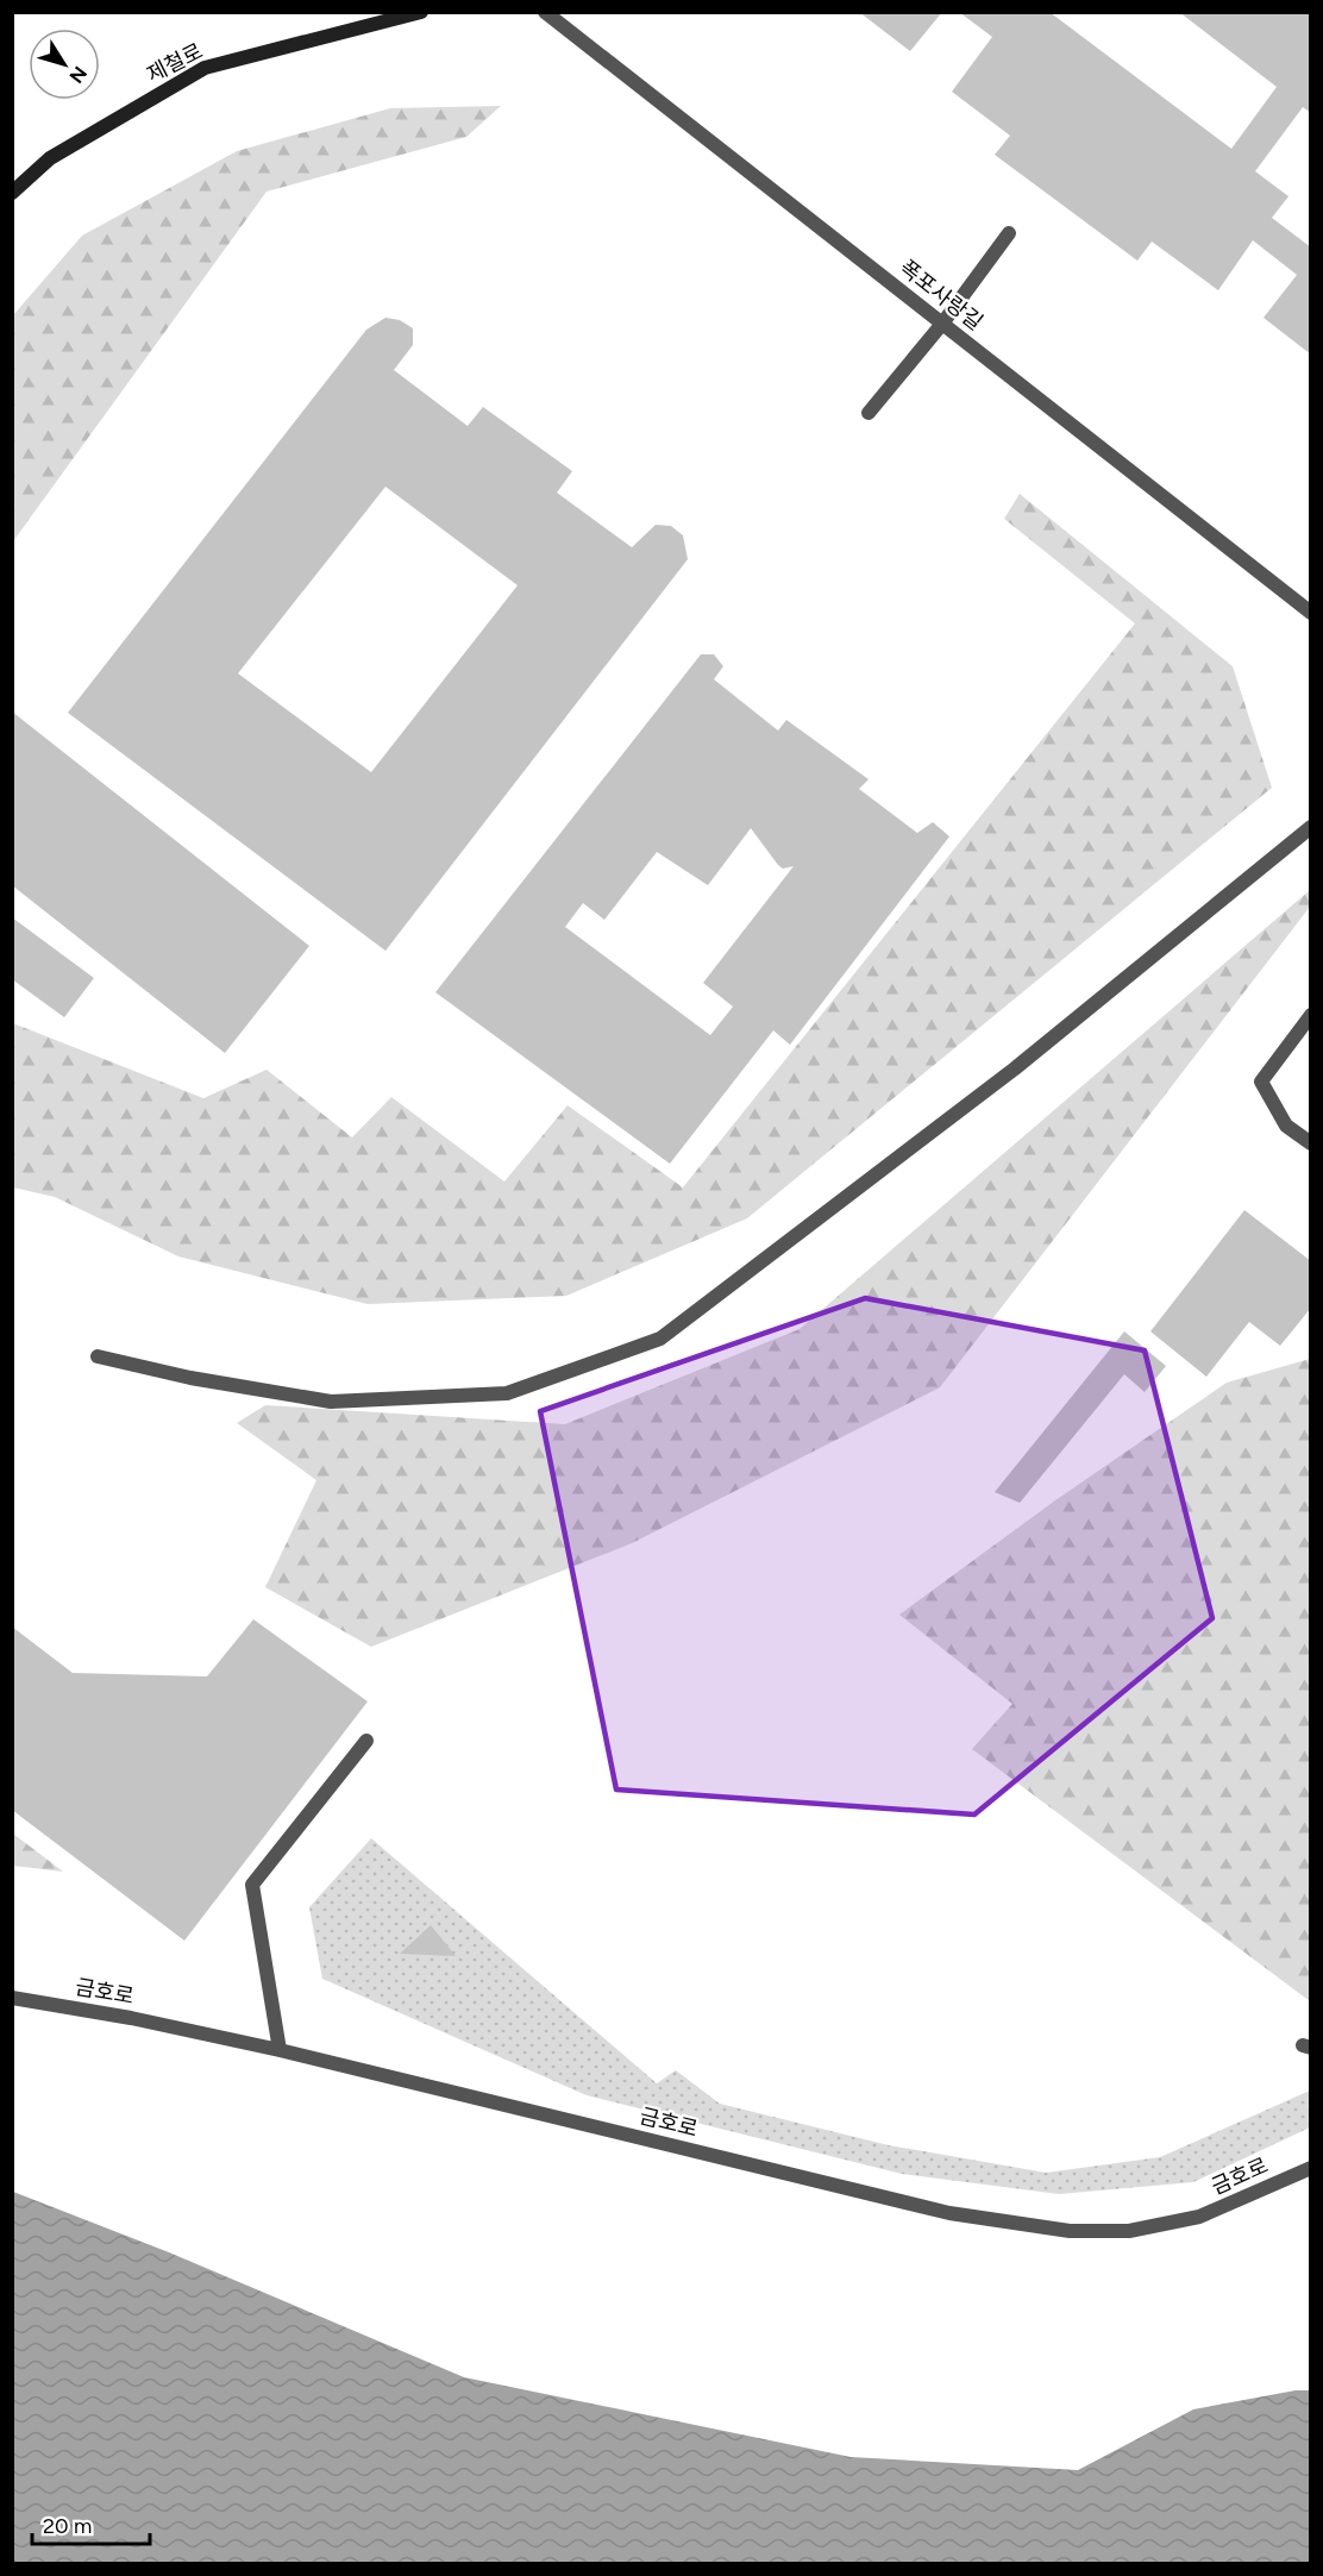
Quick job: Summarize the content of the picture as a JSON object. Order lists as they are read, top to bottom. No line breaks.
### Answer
{"streets":{"main road":["제철로"],"street":["폭포사랑길","금호로"]},"scale_bar":"20 m","north":"bottom right"}
